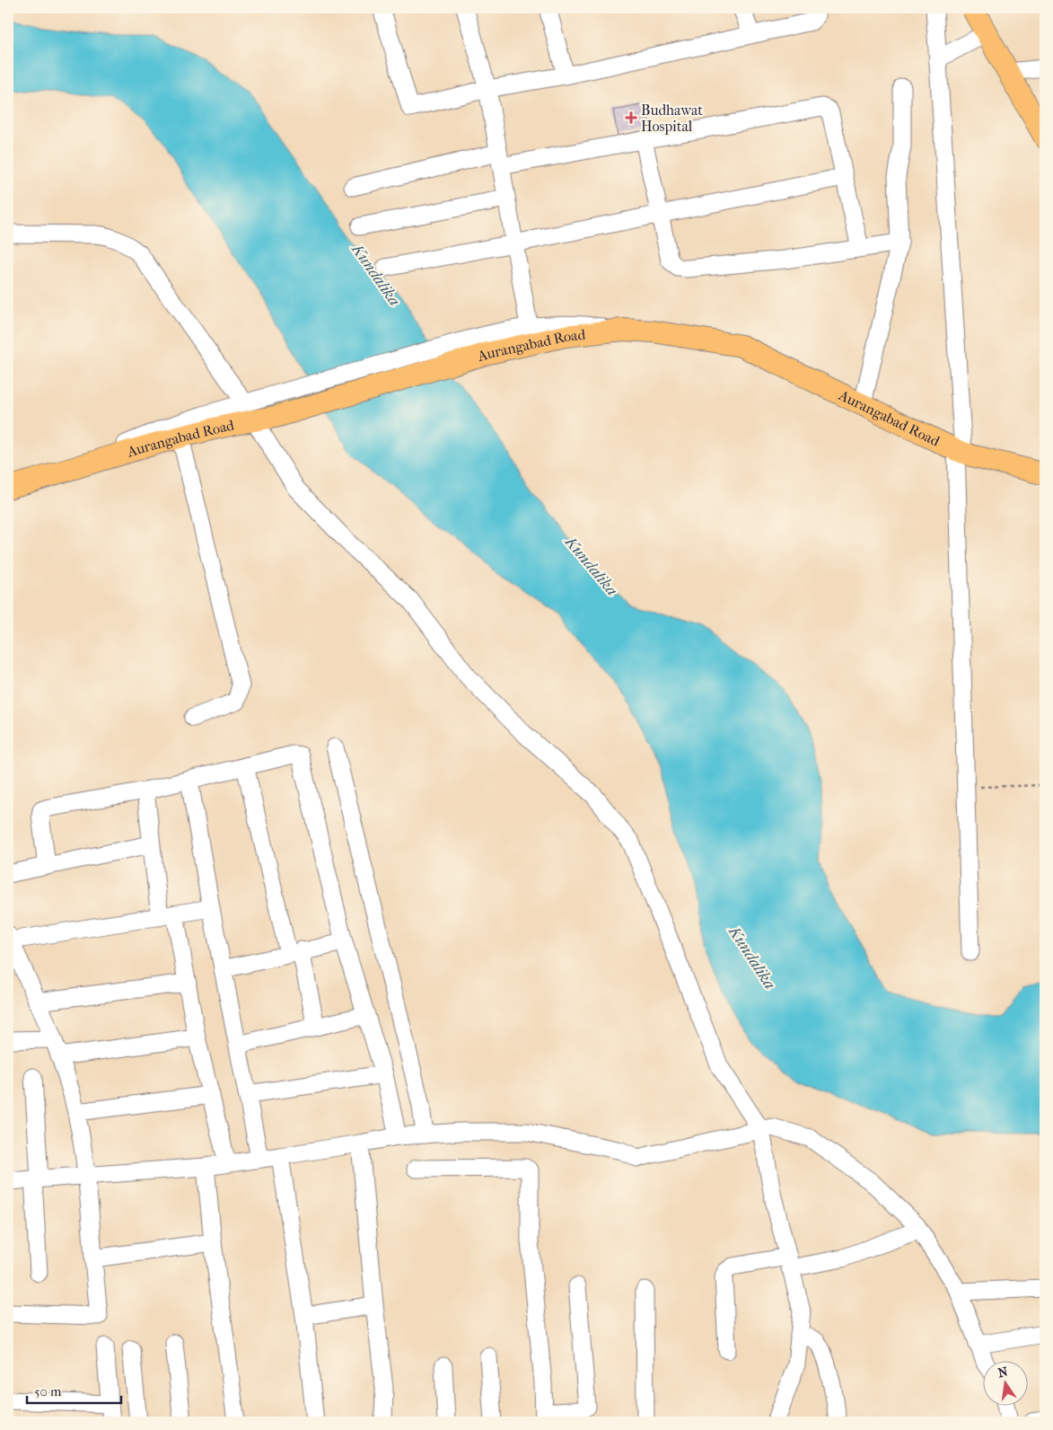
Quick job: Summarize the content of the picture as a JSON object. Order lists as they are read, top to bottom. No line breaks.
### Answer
{"streets":{"main road":["Aurangabad Road"]},"water":["Kundalika"],"places":{"health":["Budhawat Hospital"]},"scale_bar":"50 m","north":"top"}
